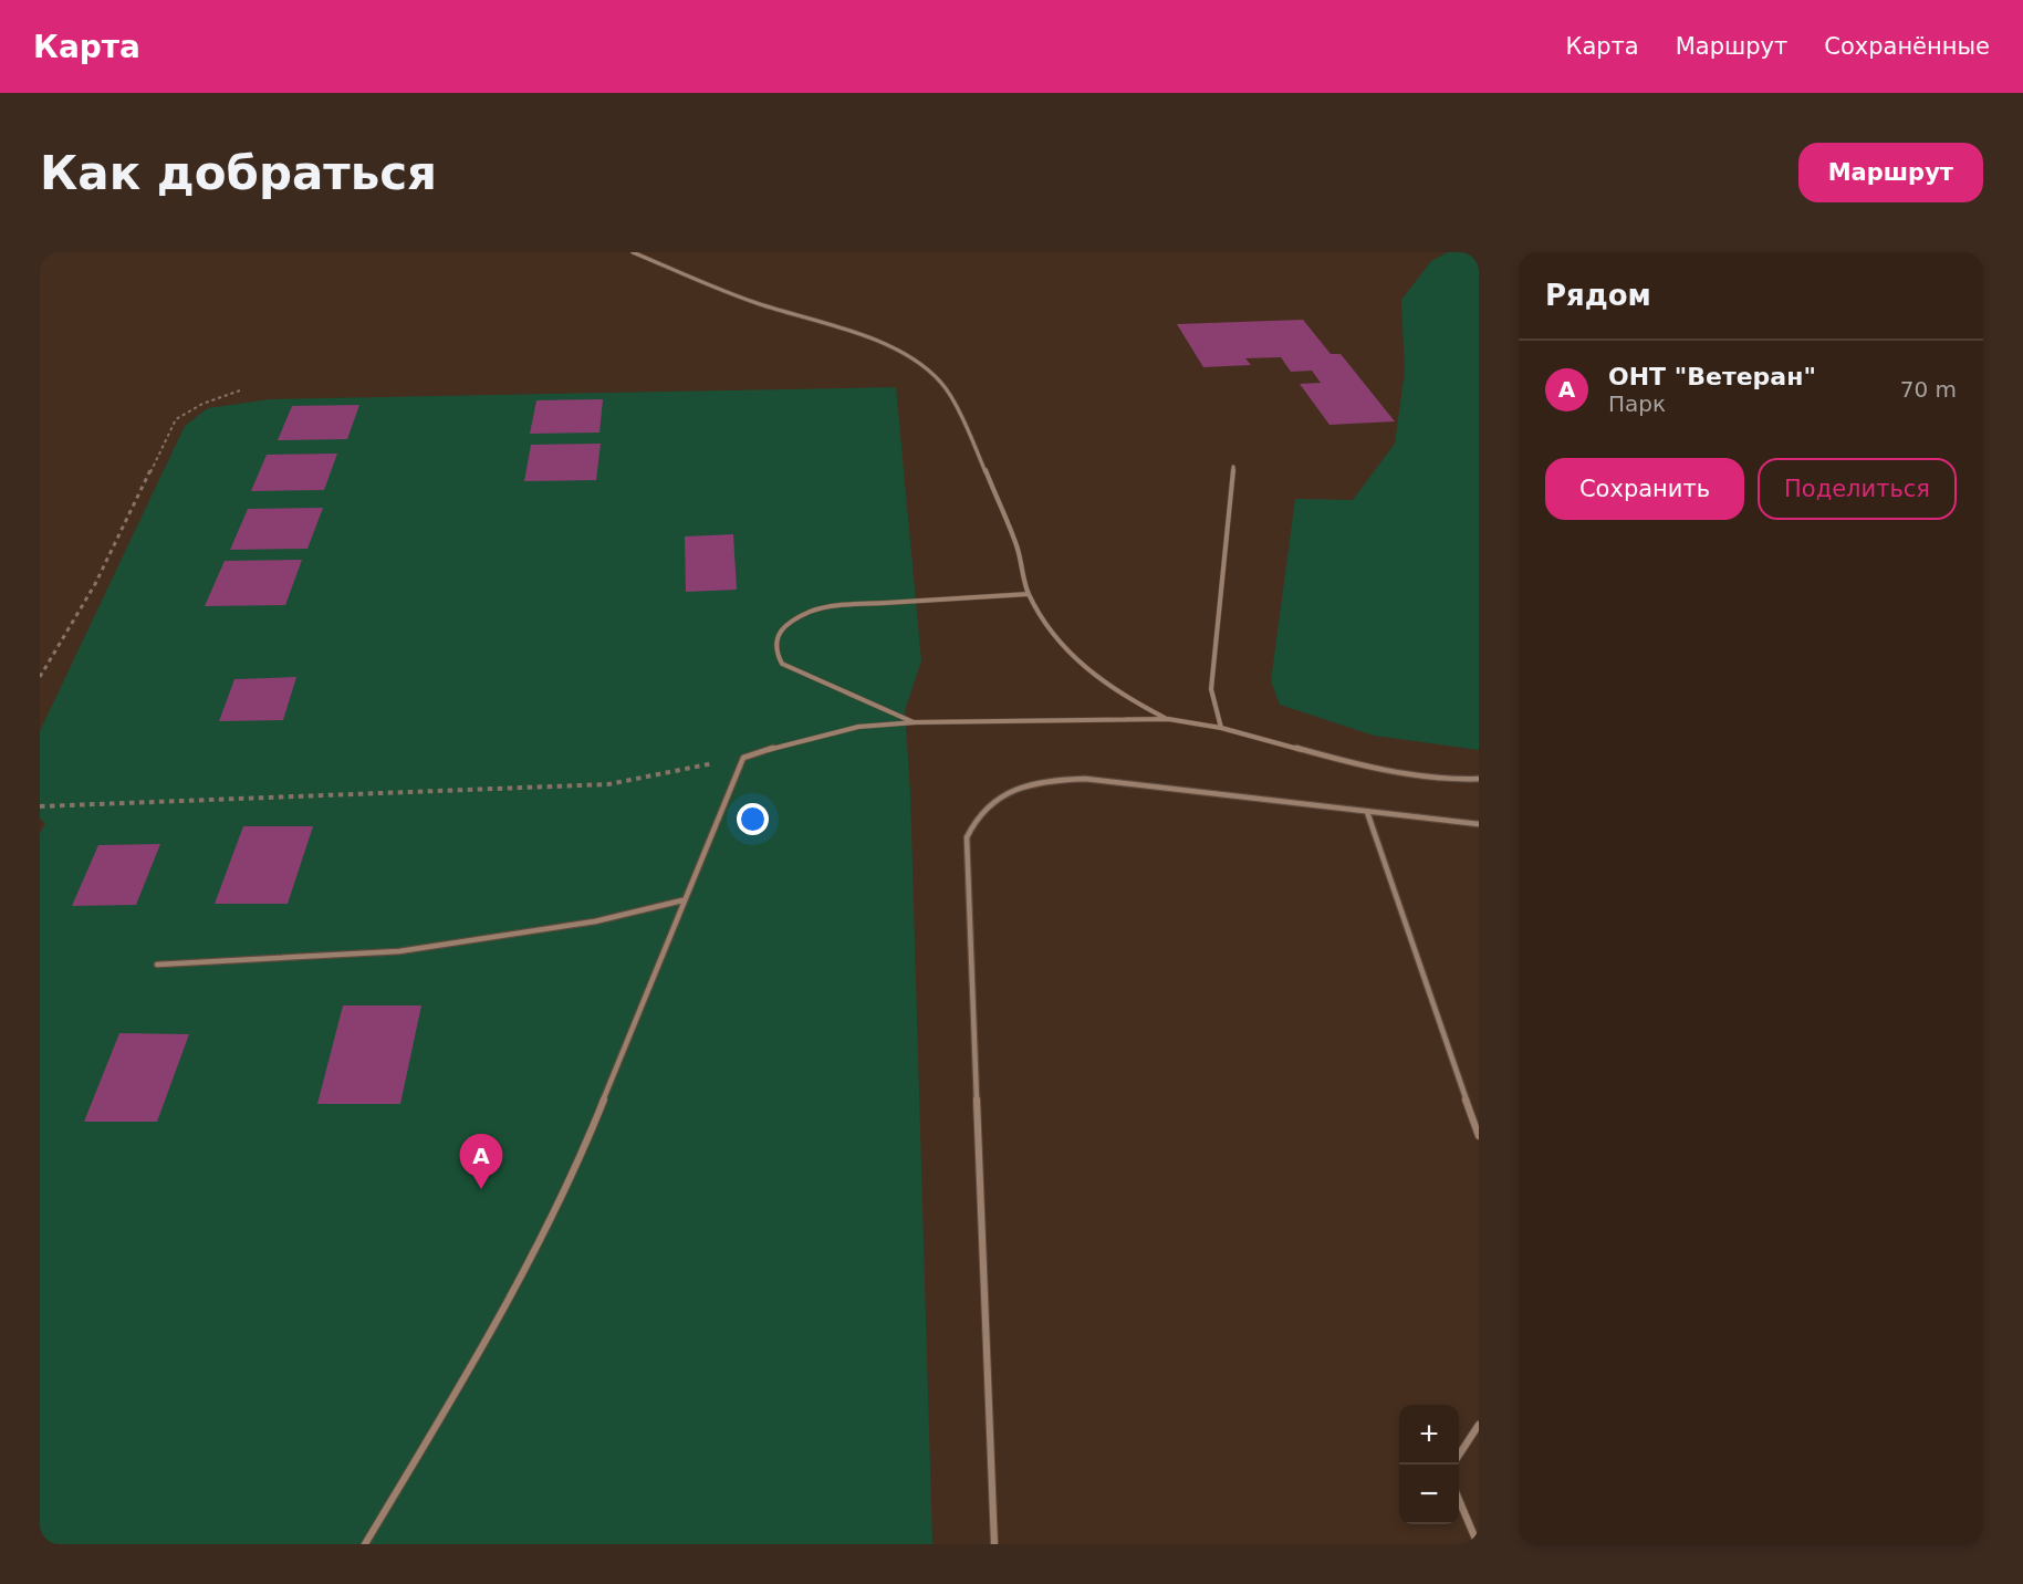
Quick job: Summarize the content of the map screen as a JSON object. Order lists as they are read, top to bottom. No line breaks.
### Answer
{"page":{"header":"Карта","nav":["Карта","Маршрут","Сохранённые"],"buttons":["Маршрут",["Сохранить","Поделиться"]],"title":"Как добраться","heading":"Рядом","list":[{"mark":"A","name":"ОНТ \"Ветеран\"","note":"Парк","value":"70 m"}],"pins":"A","map_buttons":["+","−"]}}
